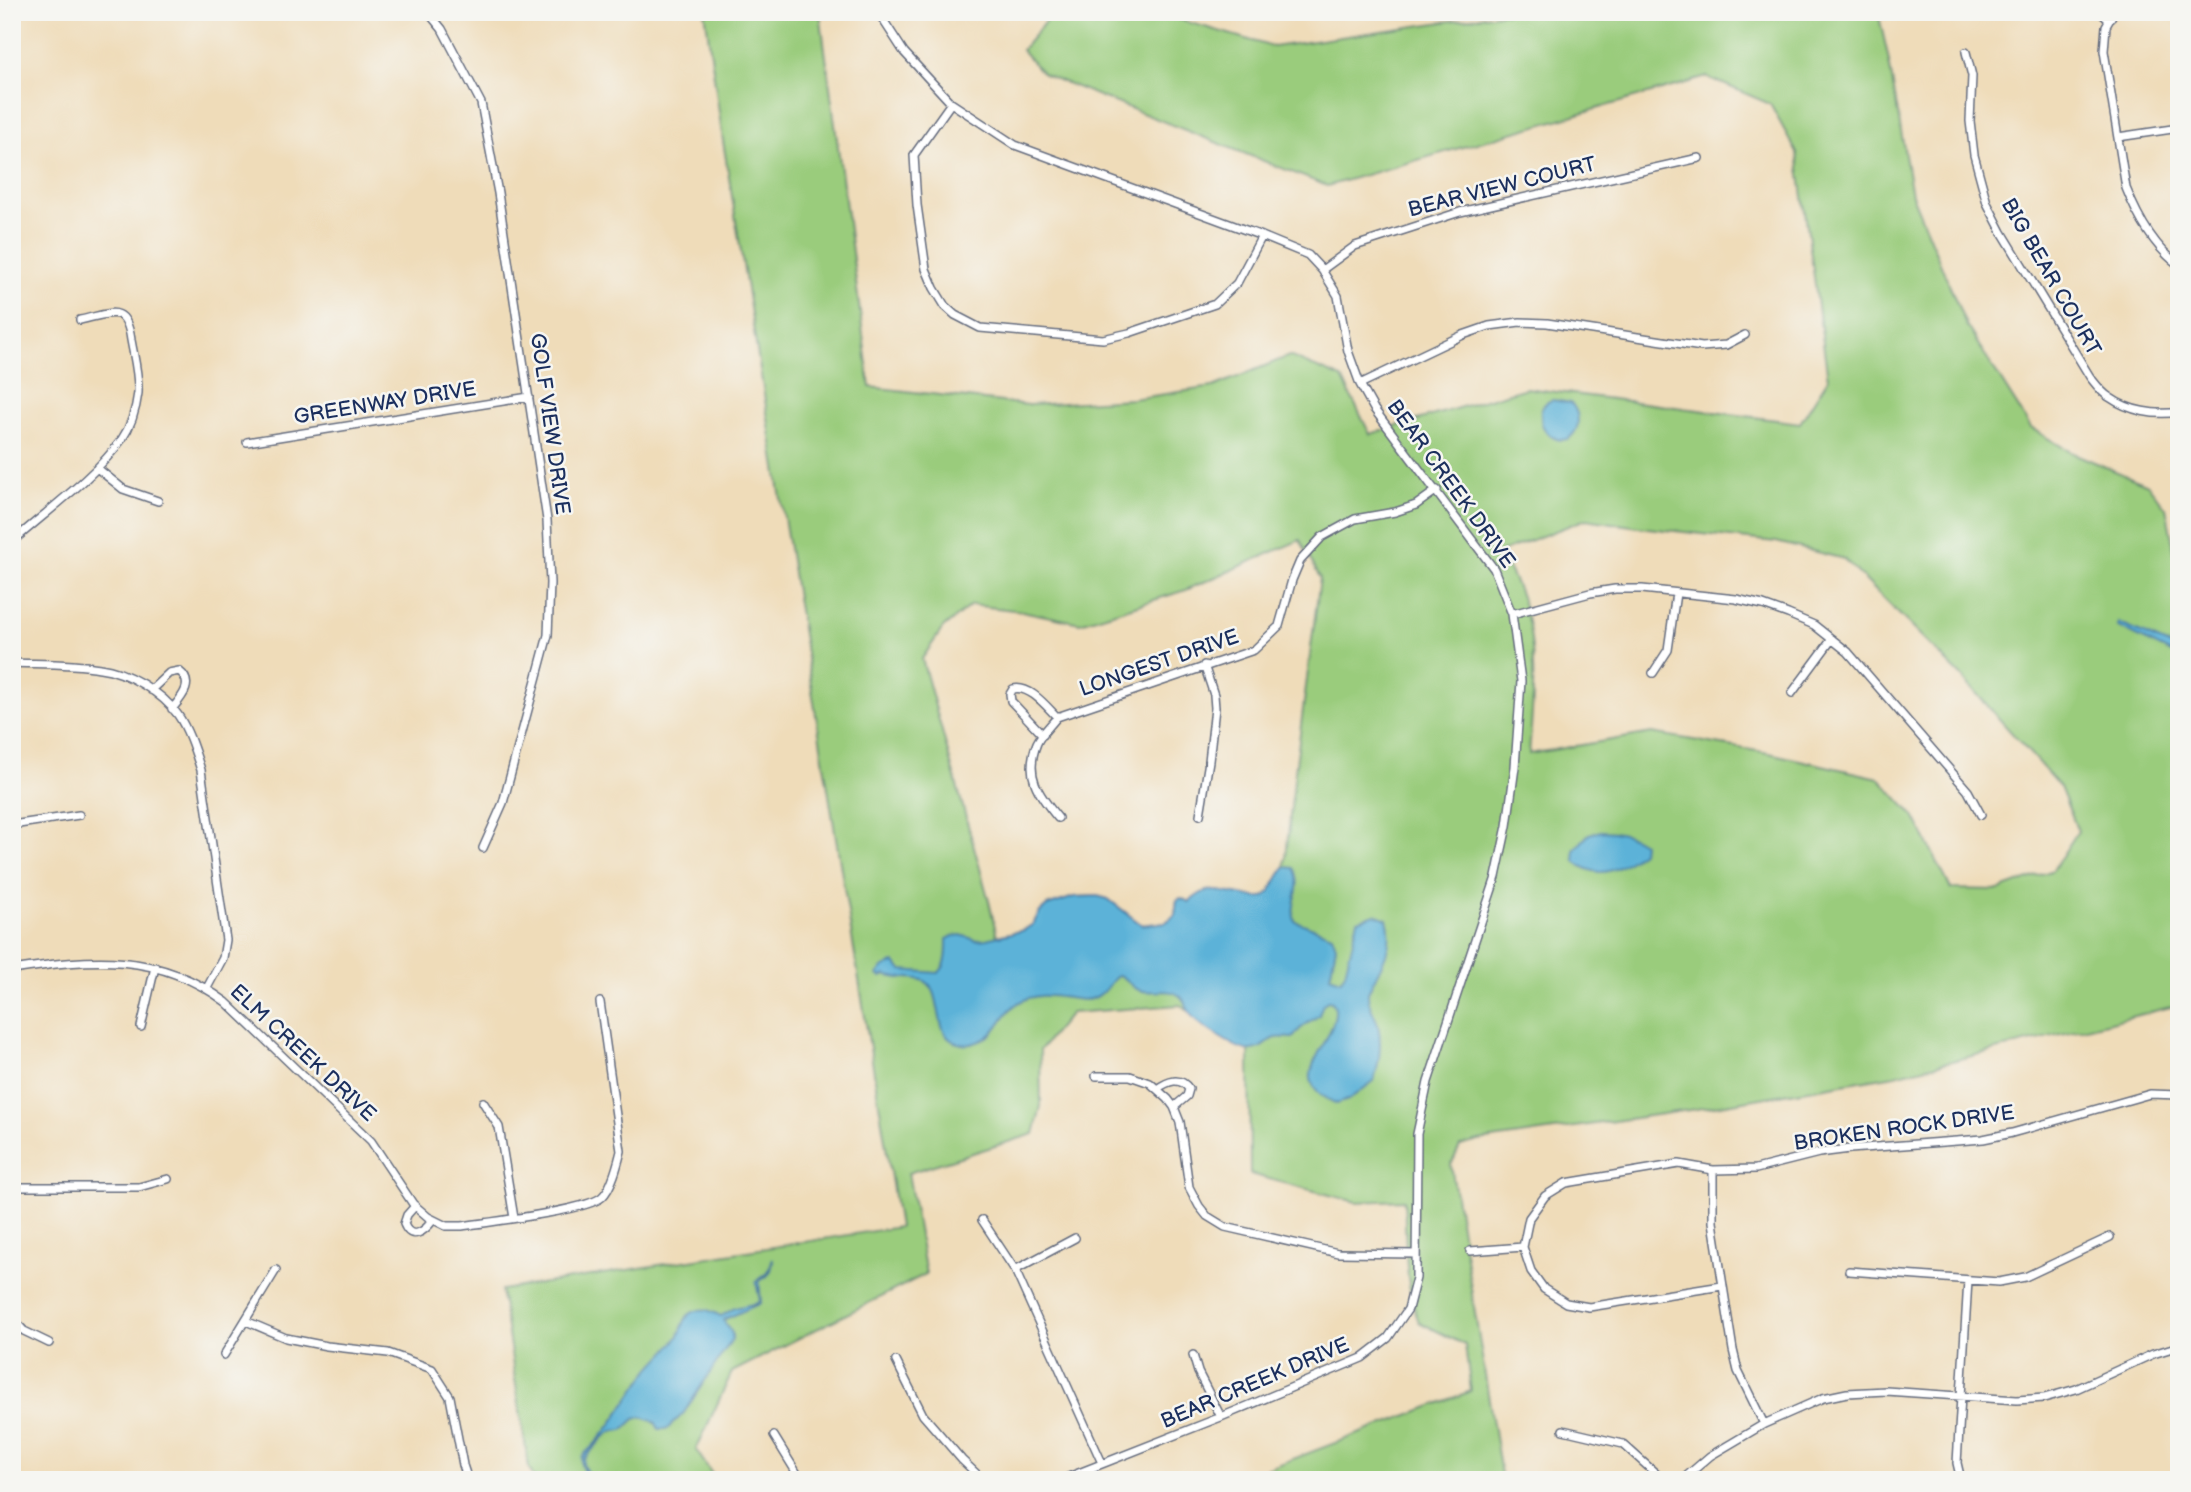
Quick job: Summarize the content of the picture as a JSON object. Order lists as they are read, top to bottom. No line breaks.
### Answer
{"streets":{"street":["BEAR VIEW COURT","BIG BEAR COURT","GREENWAY DRIVE","GOLF VIEW DRIVE","BEAR CREEK DRIVE","LONGEST DRIVE","ELM CREEK DRIVE","BROKEN ROCK DRIVE"]},"crossings":[["BEAR VIEW COURT","BEAR CREEK DRIVE"],["GREENWAY DRIVE","GOLF VIEW DRIVE"],["BEAR CREEK DRIVE","LONGEST DRIVE"]]}
